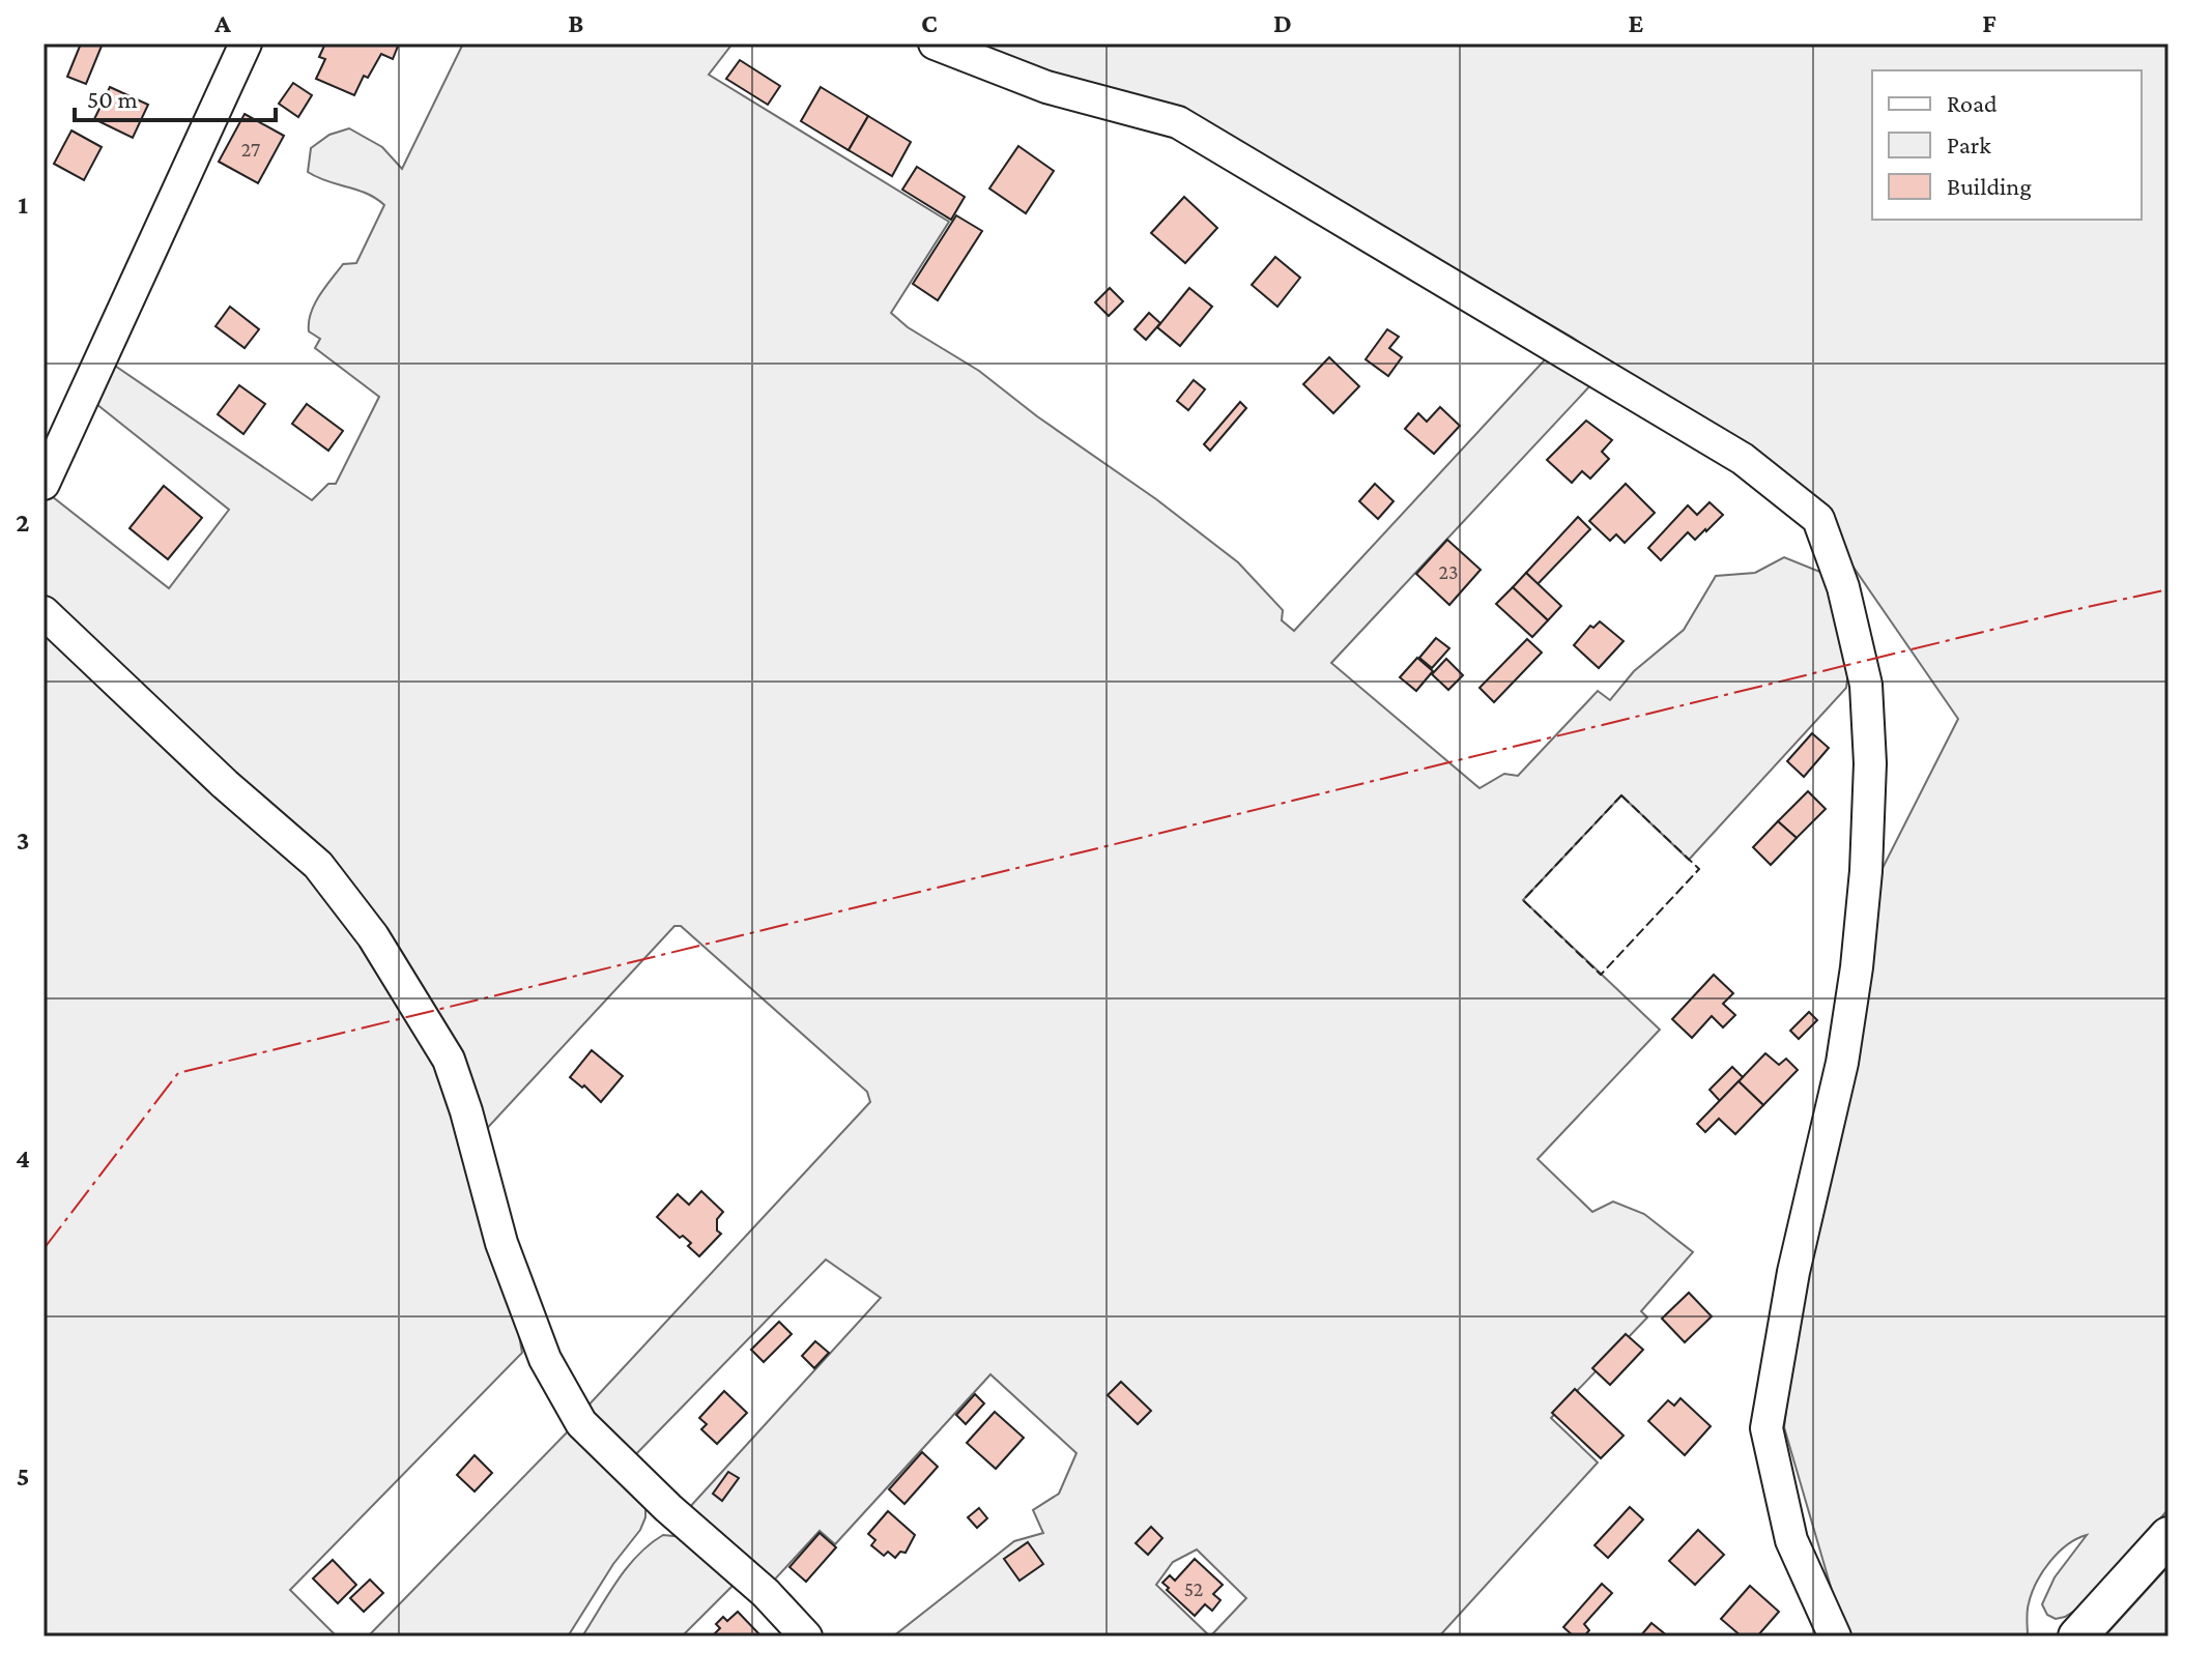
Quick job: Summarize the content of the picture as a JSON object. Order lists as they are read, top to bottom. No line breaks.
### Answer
{"house_numbers":["27","23","52"],"legend":["Road","Park","Building"],"scale_bar":"50 m","grid":{"columns":["A","B","C","D","E","F"],"rows":["1","2","3","4","5"]}}
